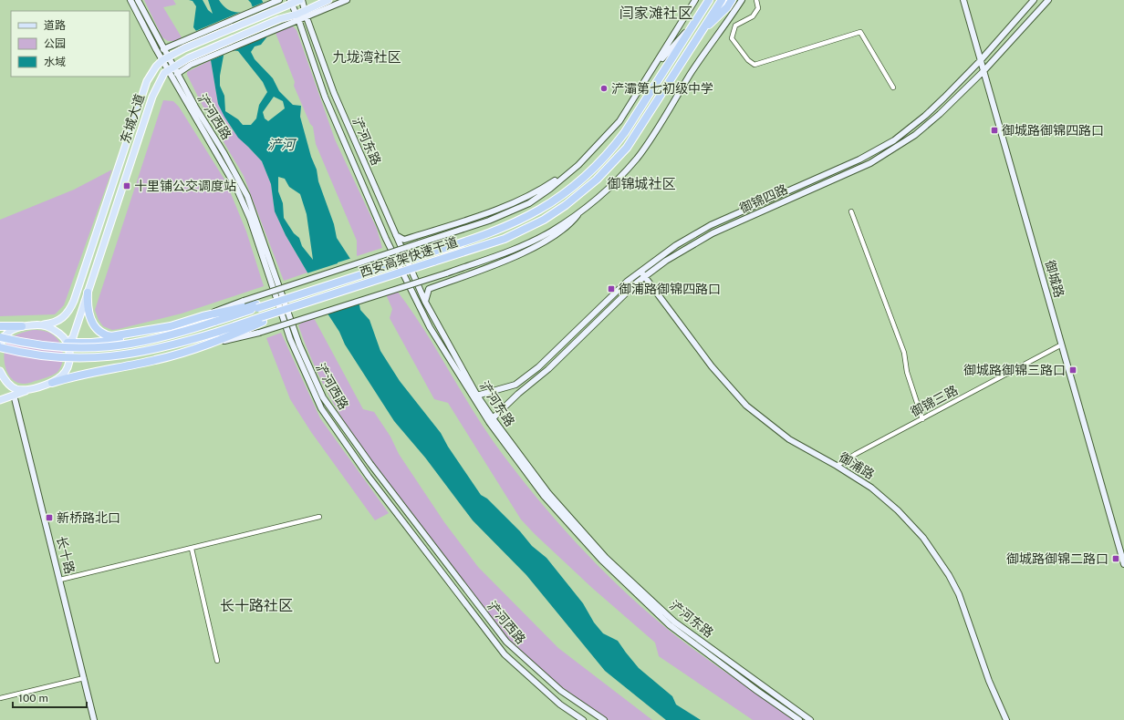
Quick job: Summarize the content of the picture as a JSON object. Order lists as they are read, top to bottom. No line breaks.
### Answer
{"streets":{"highway":["西安高架快速干道"],"main road":["浐河西路","东城大道","浐河东路","御锦四路","御城路","御浦路","长十路"],"street":["御锦三路"]},"crossings":[["浐河西路","东城大道"],["东城大道","浐河东路"],["浐河东路","御锦四路"],["御锦四路","御城路"],["御锦四路","御浦路"],["御城路","御锦三路"],["御锦三路","御浦路"]],"districts":["闫家滩社区","九垅湾社区","御锦城社区","长十路社区"],"water":["浐河"],"places":{"other":["浐灞第七初级中学"],"transit":["御城路御锦四路口","十里铺公交调度站","御浦路御锦四路口","御城路御锦三路口","新桥路北口","御城路御锦二路口"]},"legend":["道路","公园","水域"],"scale_bar":"100 m"}
